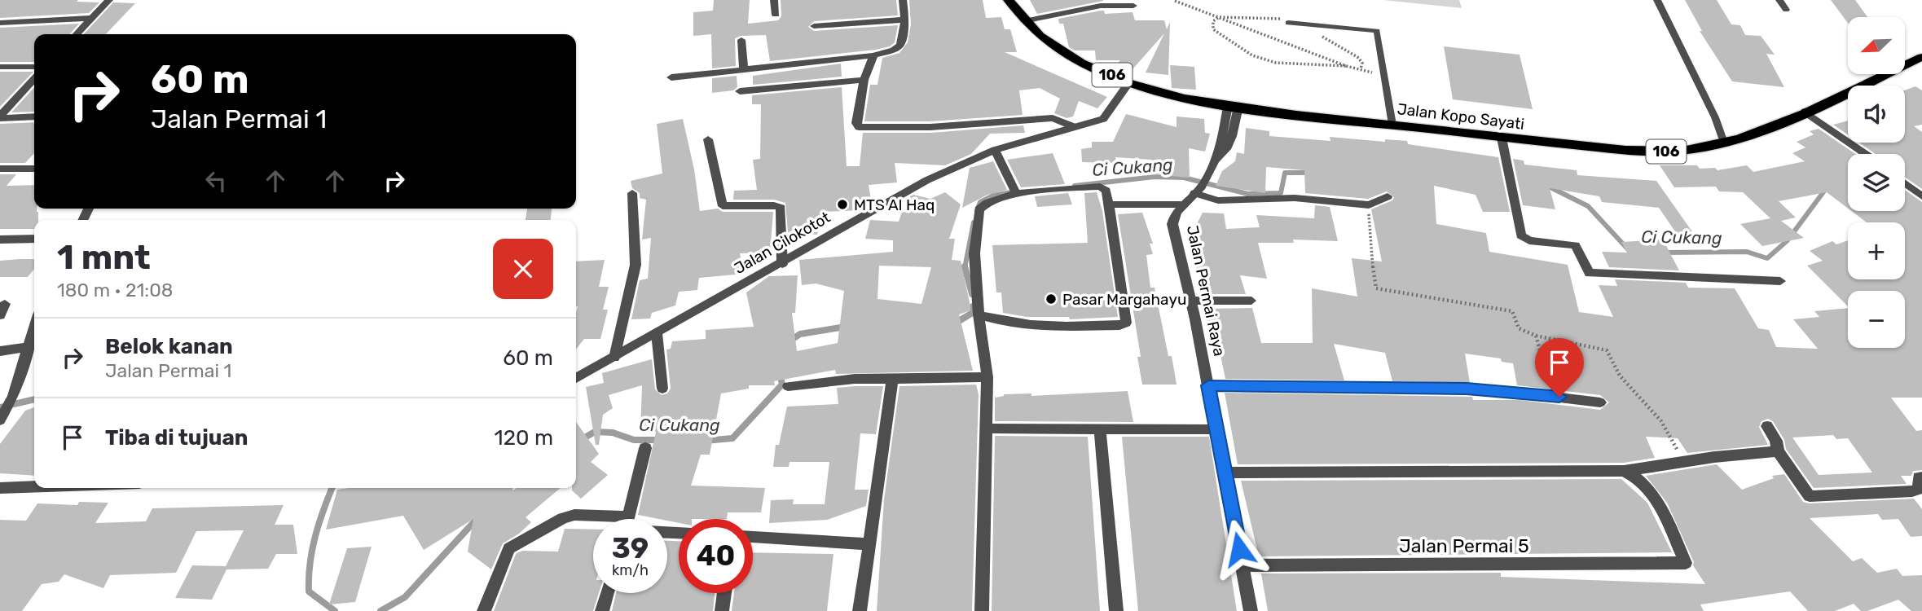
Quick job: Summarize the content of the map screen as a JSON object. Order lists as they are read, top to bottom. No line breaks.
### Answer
{"streets":{"main road":["106","Jalan Kopo Sayati"],"street":["Jalan Cilokotot","Jalan Permai Raya","Jalan Permai 5"]},"crossings":[["Jalan Kopo Sayati","Jalan Cilokotot"],["Jalan Kopo Sayati","Jalan Permai Raya"],["Jalan Permai Raya","Jalan Permai 5"]],"water":["Ci Cukang"],"places":["MTS Al Haq","Pasar Margahayu"],"north":"bottom left","page":{"map_buttons":["+","−"],"turn":["60 m","Jalan Permai 1"],"heading":["1 mnt","180 m · 21:08"],"list":[{"name":"Belok kanan","note":"Jalan Permai 1","value":"60 m"},{"name":"Tiba di tujuan","value":"120 m"}],"speed":"39 km/h","limit":"40"}}
